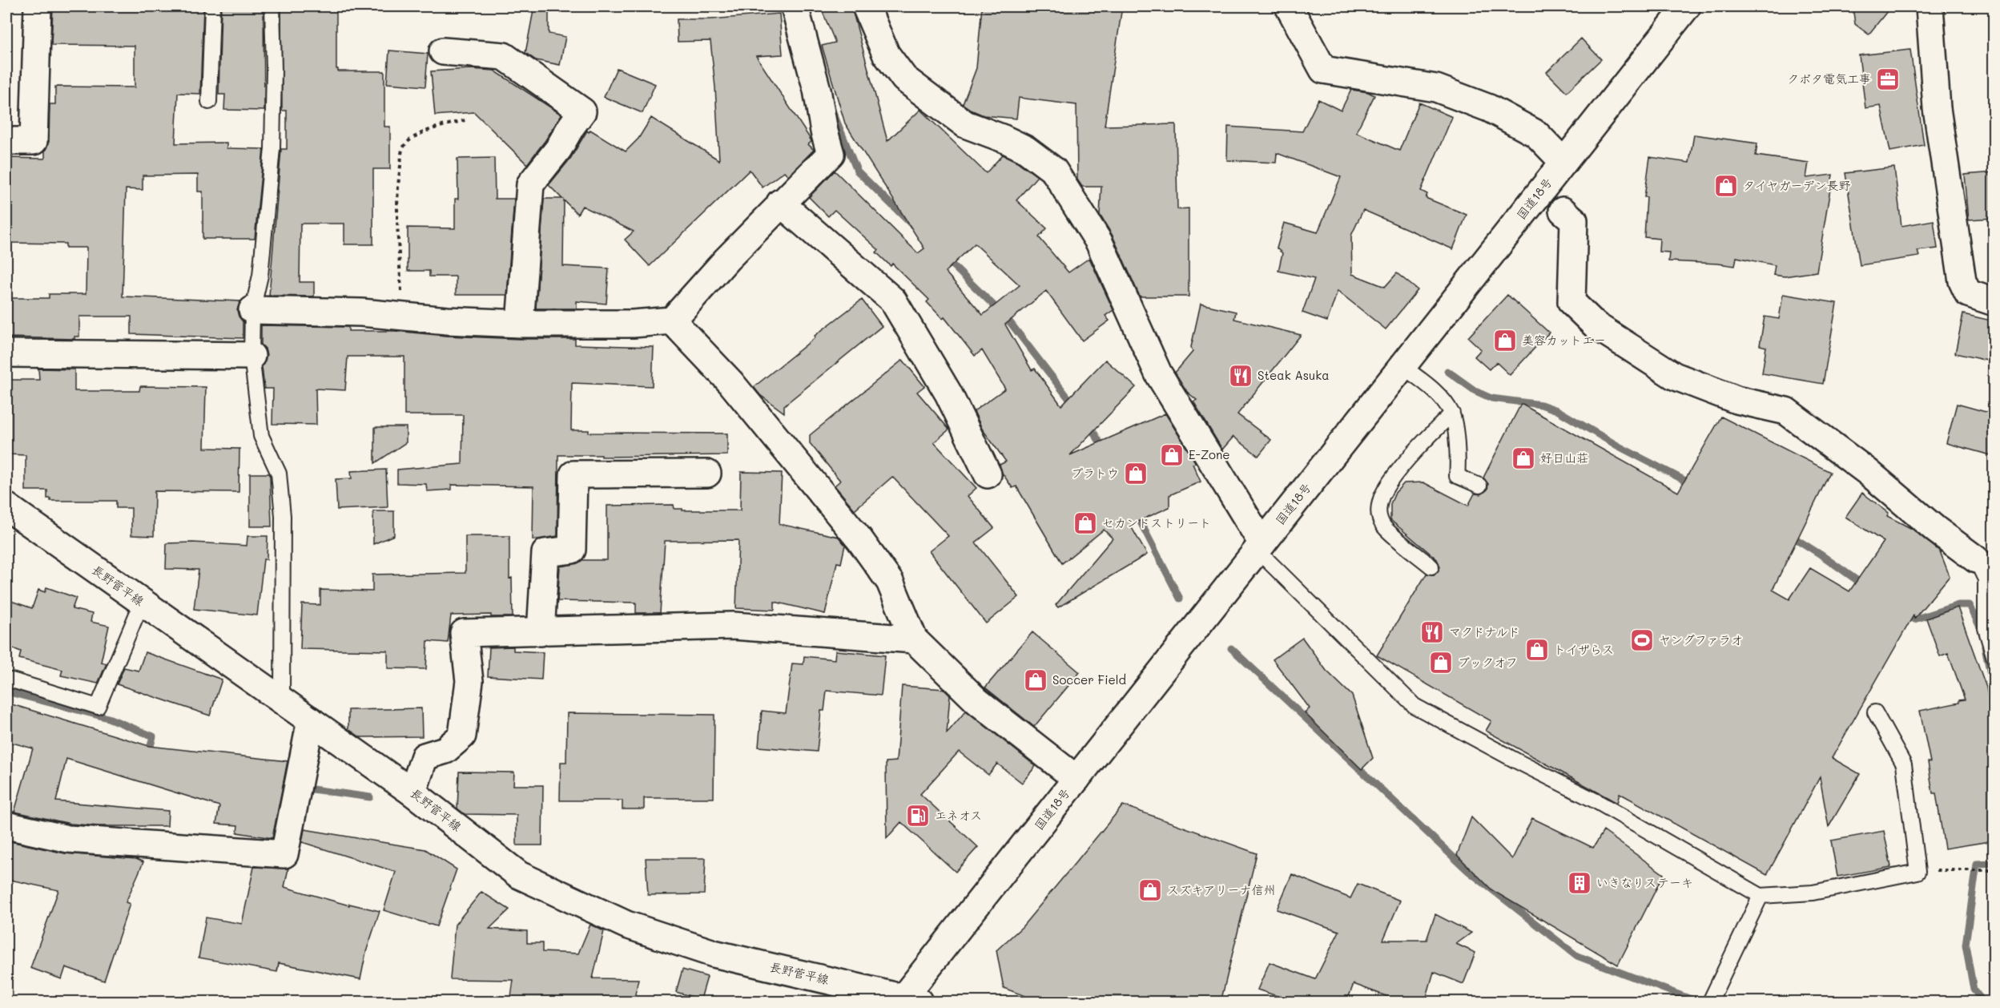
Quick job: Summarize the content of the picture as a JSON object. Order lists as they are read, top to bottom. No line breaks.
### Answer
{"streets":{"main road":["国道18号","長野菅平線"]},"crossings":[["国道18号","長野菅平線"]],"places":{"office":["クボタ電気工事"],"shop":["タイヤガーデン長野","美容カットエー","E-Zone","好日山荘","プラトウ","セカンドストリート","トイザらス","ブックオフ","Soccer Field","スズキアリーナ信州"],"restaurant":["Steak Asuka","マクドナルド"],"sports":["ヤングファラオ"],"fuel station":["エネオス"],"building":["いきなりステーキ"]}}
